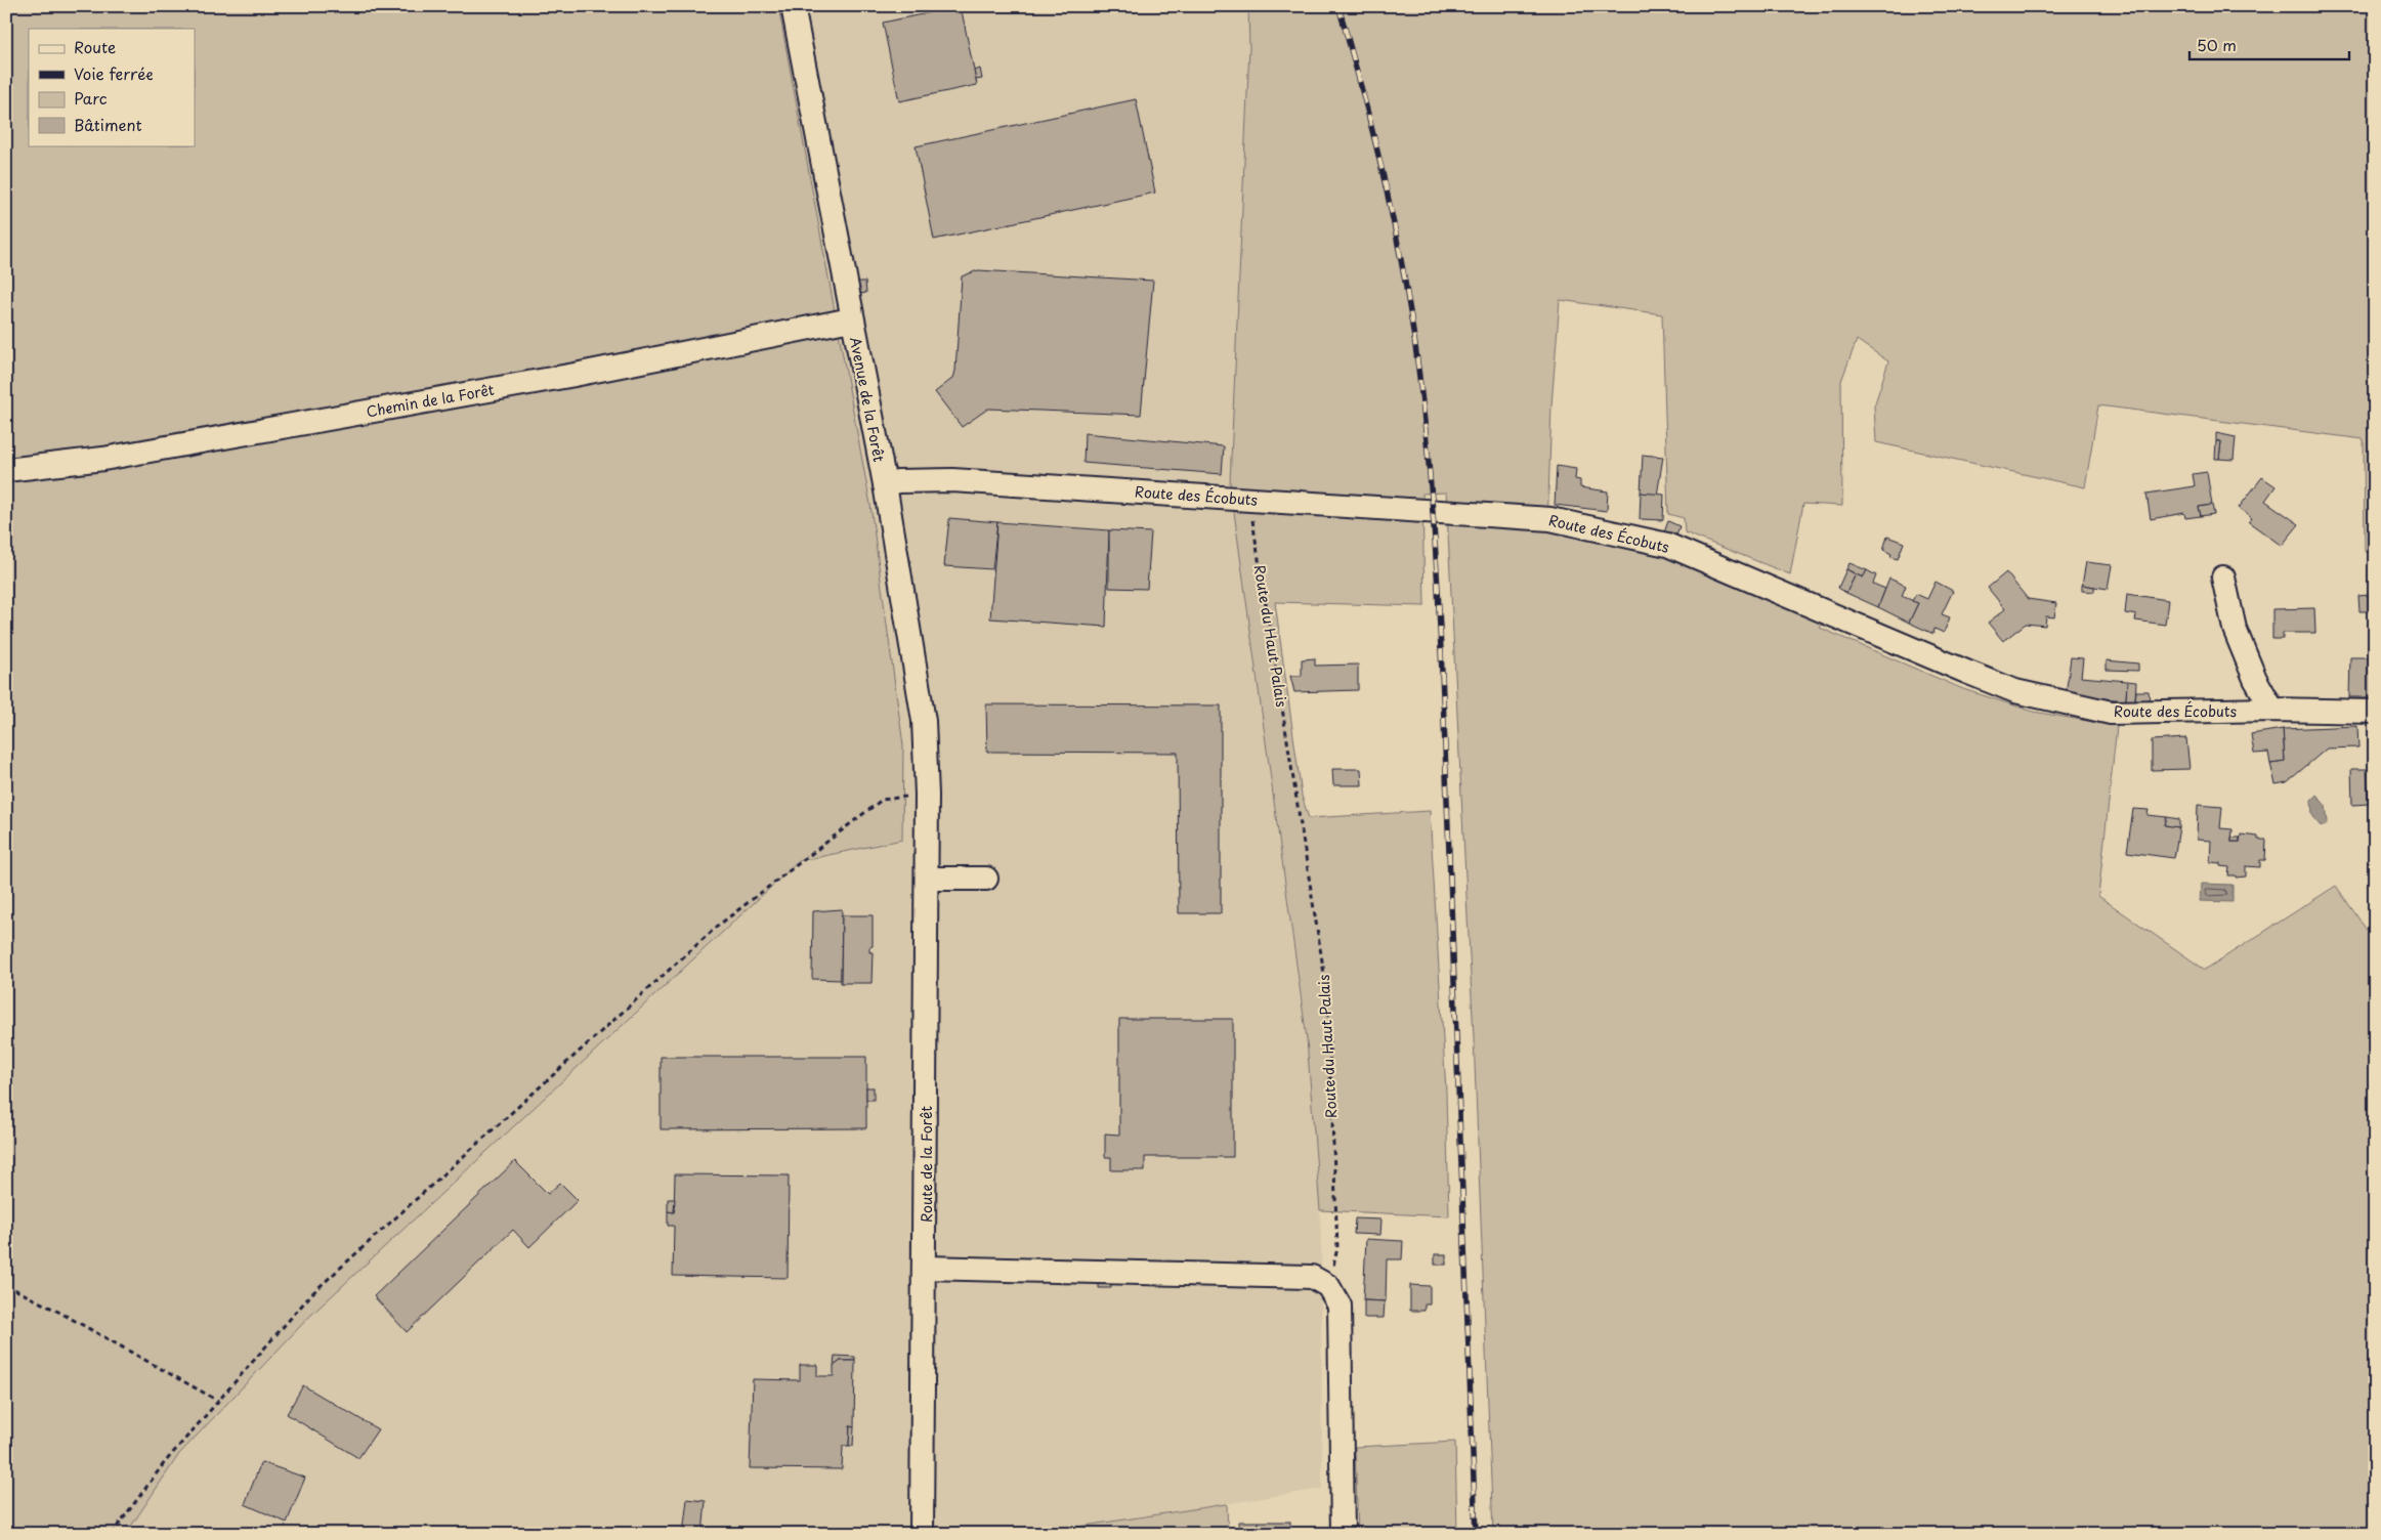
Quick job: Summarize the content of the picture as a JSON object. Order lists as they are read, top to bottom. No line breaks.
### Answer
{"streets":{"street":["Avenue de la Forêt","Chemin de la Forêt","Route des Écobuts","Route de la Forêt"],"path":["Route du Haut Palais"]},"crossings":[["Avenue de la Forêt","Chemin de la Forêt"],["Avenue de la Forêt","Route des Écobuts"],["Avenue de la Forêt","Route de la Forêt"],["Route des Écobuts","Route du Haut Palais"]],"legend":["Route","Voie ferrée","Parc","Bâtiment"],"scale_bar":"50 m"}
